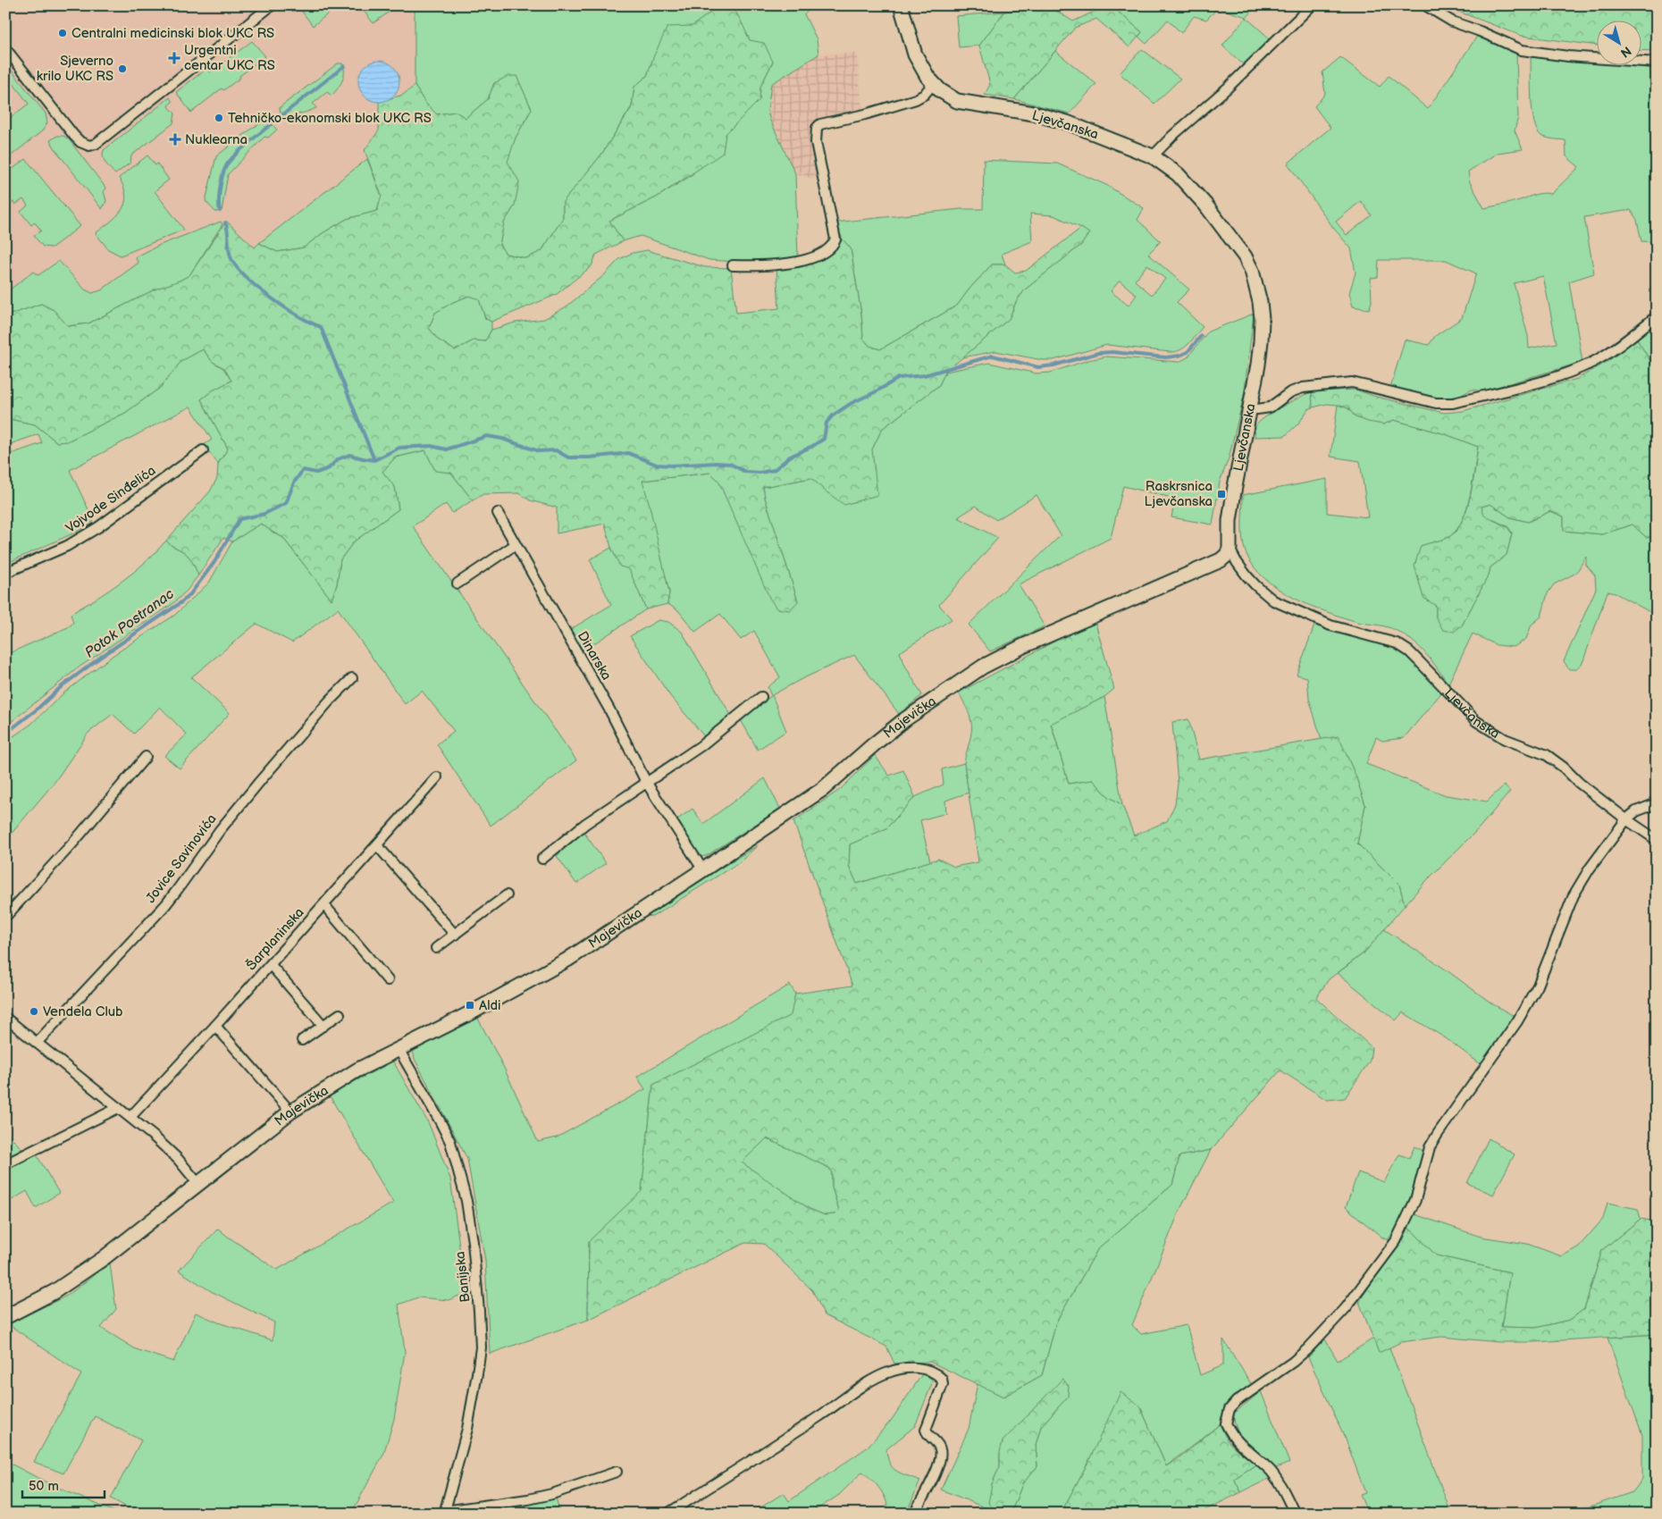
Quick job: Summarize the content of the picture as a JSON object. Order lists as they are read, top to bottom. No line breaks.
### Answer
{"streets":{"street":["Ljevčanska","Vojvode Sinđelića","Dinarska","Majevička","Jovice Savinovića","Šarplaninska","Banijska"]},"crossings":[["Ljevčanska","Majevička"],["Dinarska","Majevička"],["Majevička","Banijska"]],"water":["Potok Postranac"],"places":{"other":["Centralni medicinski blok UKC RS","Sjeverno krilo UKC RS","Tehničko-ekonomski blok UKC RS","Vendela Club"],"health":["Urgentni centar UKC RS","Nuklearna"],"transit":["Raskrsnica Ljevčanska","Aldi"]},"scale_bar":"50 m","north":"bottom right"}
